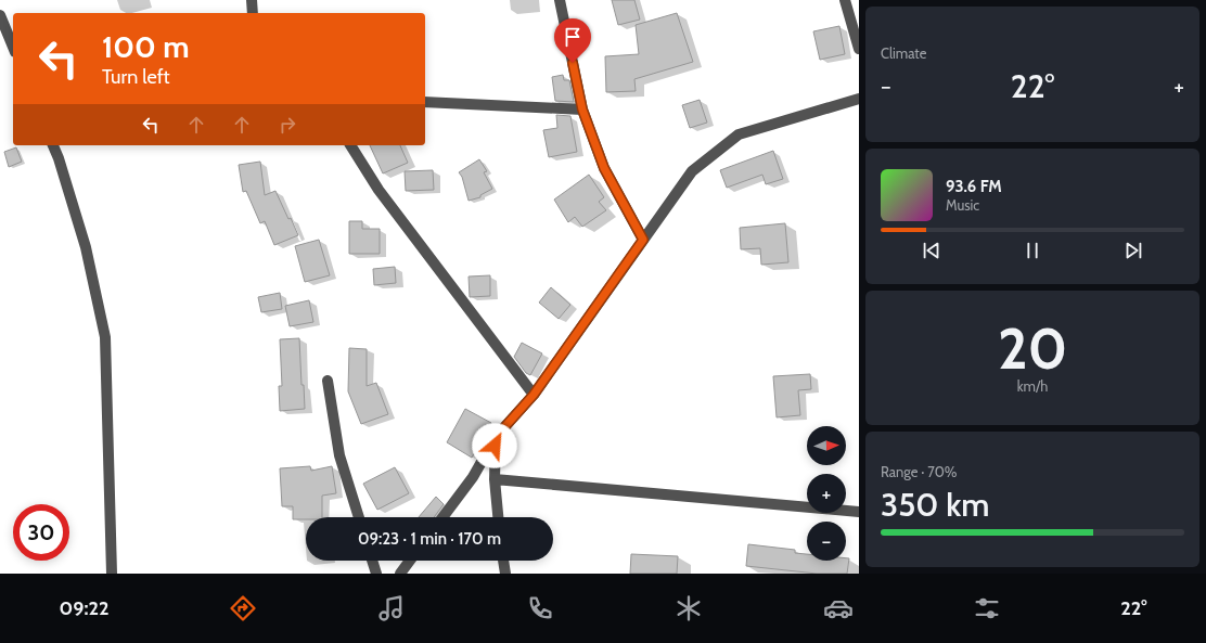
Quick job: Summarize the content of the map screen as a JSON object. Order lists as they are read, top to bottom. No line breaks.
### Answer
{"north":"right","page":{"tile":["Climate",["20","km/h"],["Range · 70%","350 km"]],"turn":["100 m","Turn left"],"heat":["−","22°","+"],"song":["93.6 FM","Music"],"map_buttons":["+","−"],"limit":"30","trip":"09:23 · 1 min · 170 m","tabs":["09:22","22°"]}}
